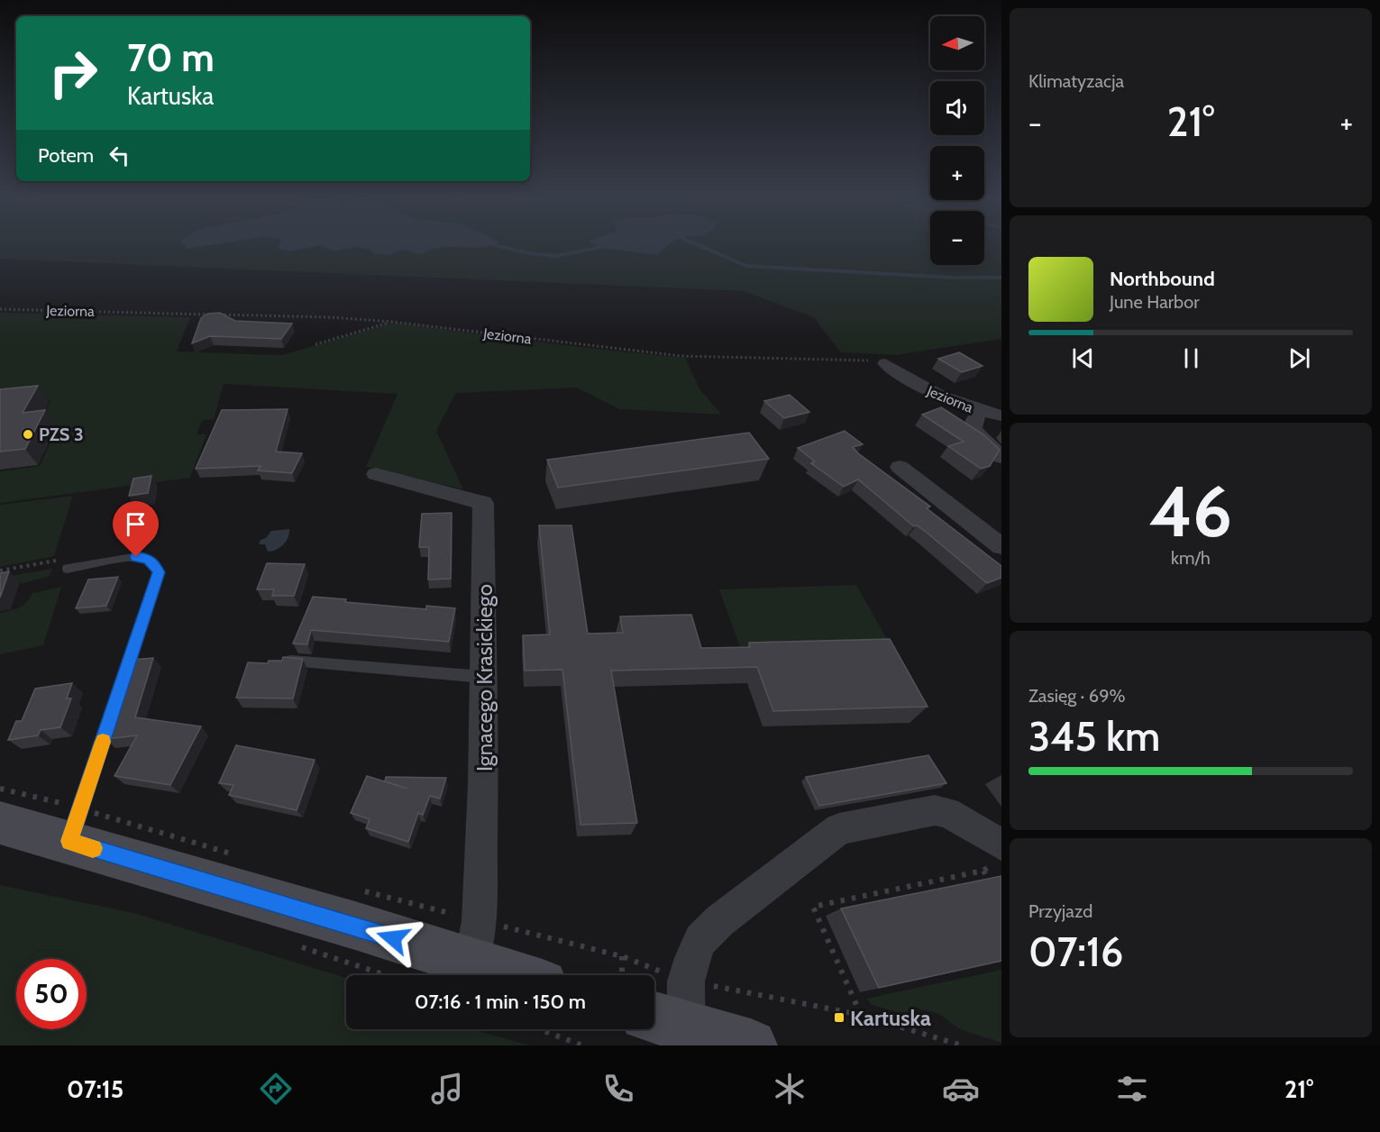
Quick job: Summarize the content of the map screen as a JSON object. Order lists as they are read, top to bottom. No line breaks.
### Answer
{"streets":{"street":["Jeziorna","Ignacego Krasickiego"]},"places":{"other":["PZS 3"],"transit":["Kartuska"]},"north":"left","page":{"tile":["Klimatyzacja",["46","km/h"],["Zasięg · 69%","345 km"],["Przyjazd","07:16"]],"map_buttons":["+","−"],"turn":["70 m","Kartuska"],"heat":["−","21°","+"],"then":"Potem","song":["Northbound","June Harbor"],"limit":"50","trip":"07:16 · 1 min · 150 m","tabs":["07:15","21°"]}}
